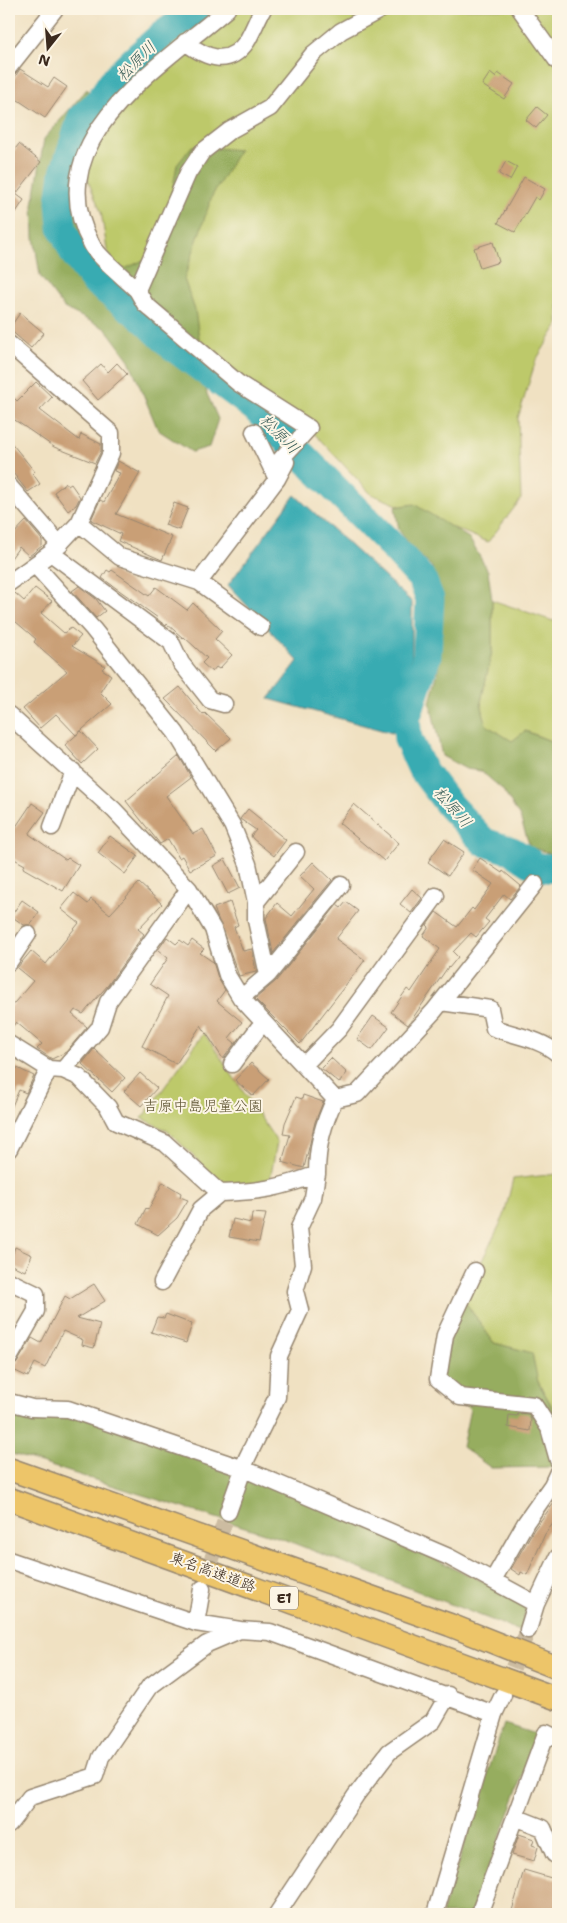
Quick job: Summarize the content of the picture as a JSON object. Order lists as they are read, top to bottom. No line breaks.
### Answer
{"streets":{"highway":["東名高速道路","E1"]},"water":["松原川"],"parks":["吉原中島児童公園"],"north":"bottom"}
